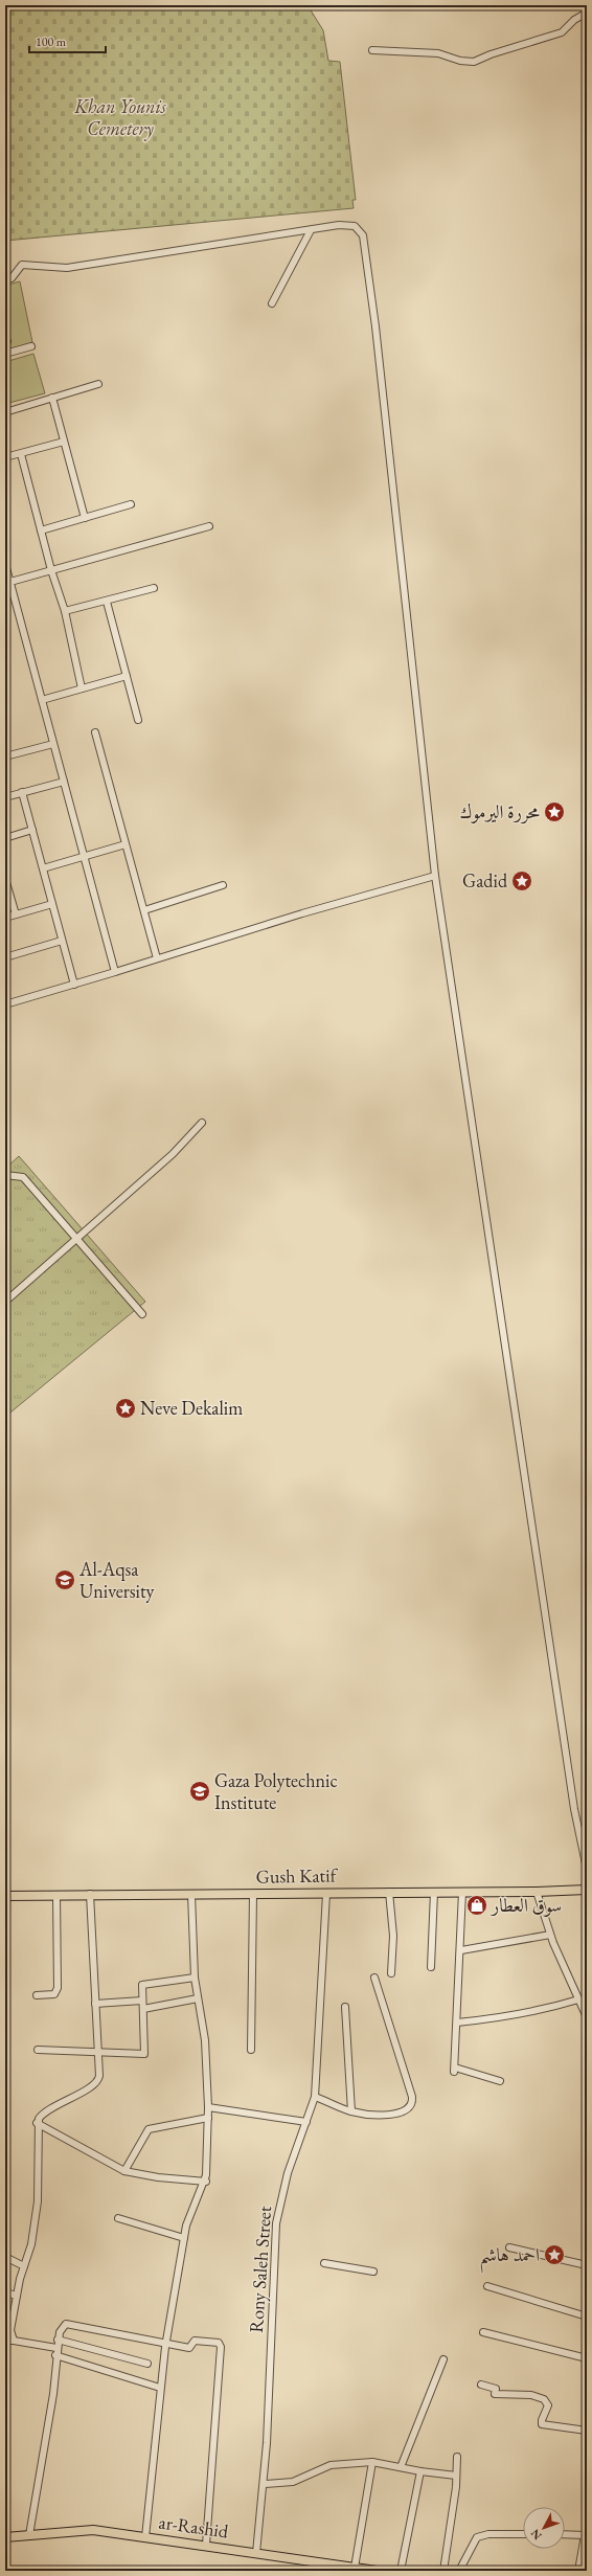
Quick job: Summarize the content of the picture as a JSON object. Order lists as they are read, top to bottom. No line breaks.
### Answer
{"streets":{"main road":["Gush Katif","ar-Rashid"],"street":["Rony Saleh Street"]},"crossings":[["Gush Katif","Rony Saleh Street"],["Rony Saleh Street","ar-Rashid"]],"parks":["Khan Younis Cemetery"],"places":{"place":["محررة اليرموك","Gadid","Neve Dekalim","احمد هاشم"],"school or university":["Al-Aqsa University","Gaza Polytechnic Institute"],"shop":["سوق العطار"]},"scale_bar":"100 m","north":"bottom left"}
